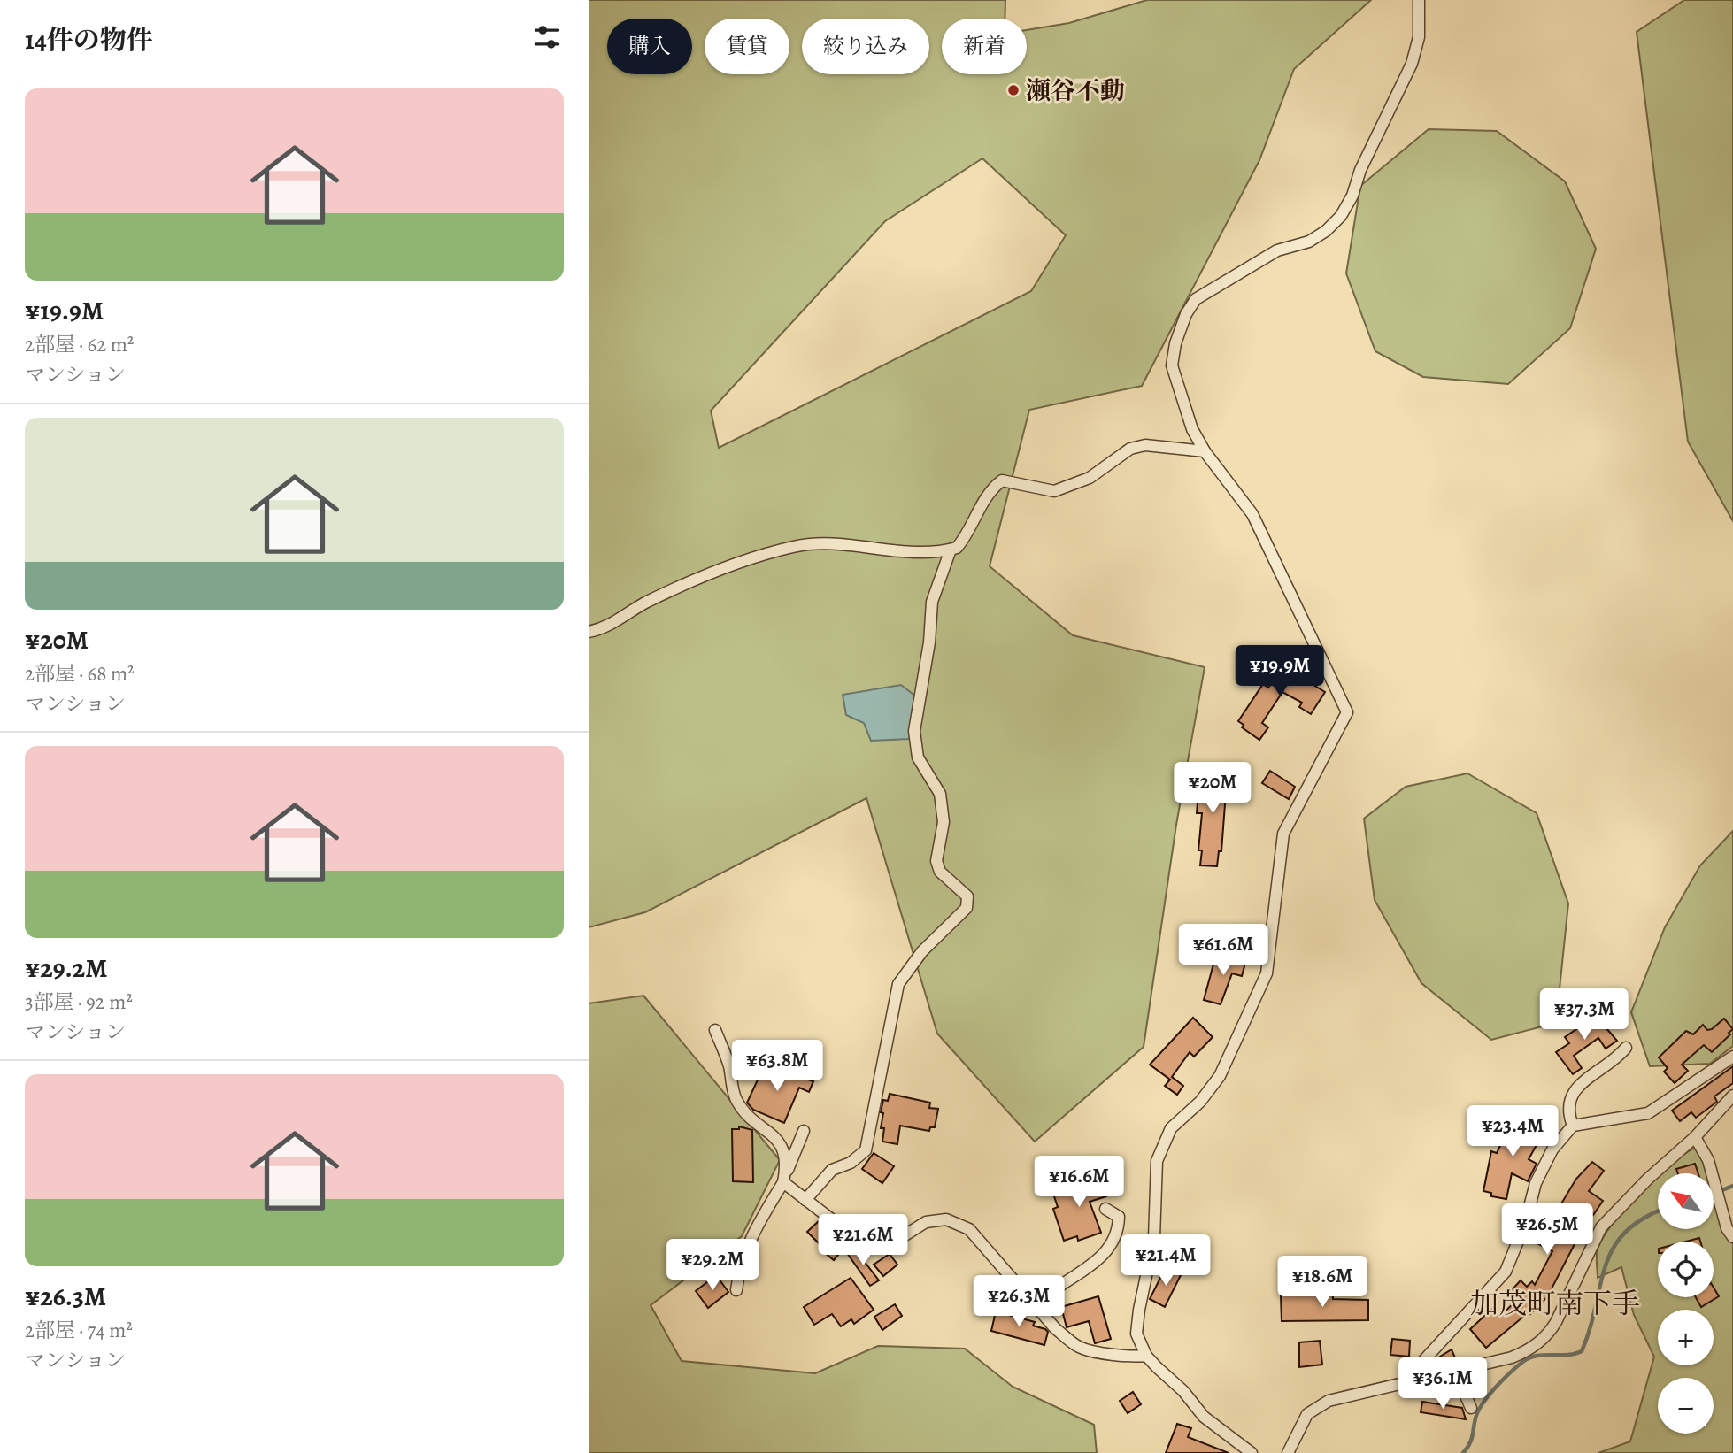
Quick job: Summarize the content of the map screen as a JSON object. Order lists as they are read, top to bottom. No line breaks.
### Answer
{"districts":["加茂町南下手"],"places":["瀬谷不動"],"north":"top left","page":{"heading":"14件の物件","chip":["購入","賃貸","絞り込み","新着"],"list":[{"name":"¥19.9M","note":"2部屋 · 62 m² · マンション"},{"name":"¥20M","note":"2部屋 · 68 m² · マンション"},{"name":"¥29.2M","note":"3部屋 · 92 m² · マンション"},{"name":"¥26.3M","note":"2部屋 · 74 m² · マンション"}],"price":["¥19.9M","¥20M","¥61.6M","¥37.3M","¥63.8M","¥23.4M","¥16.6M","¥26.5M","¥21.6M","¥21.4M","¥29.2M","¥18.6M","¥26.3M","¥36.1M"],"map_buttons":["+","−"]}}
